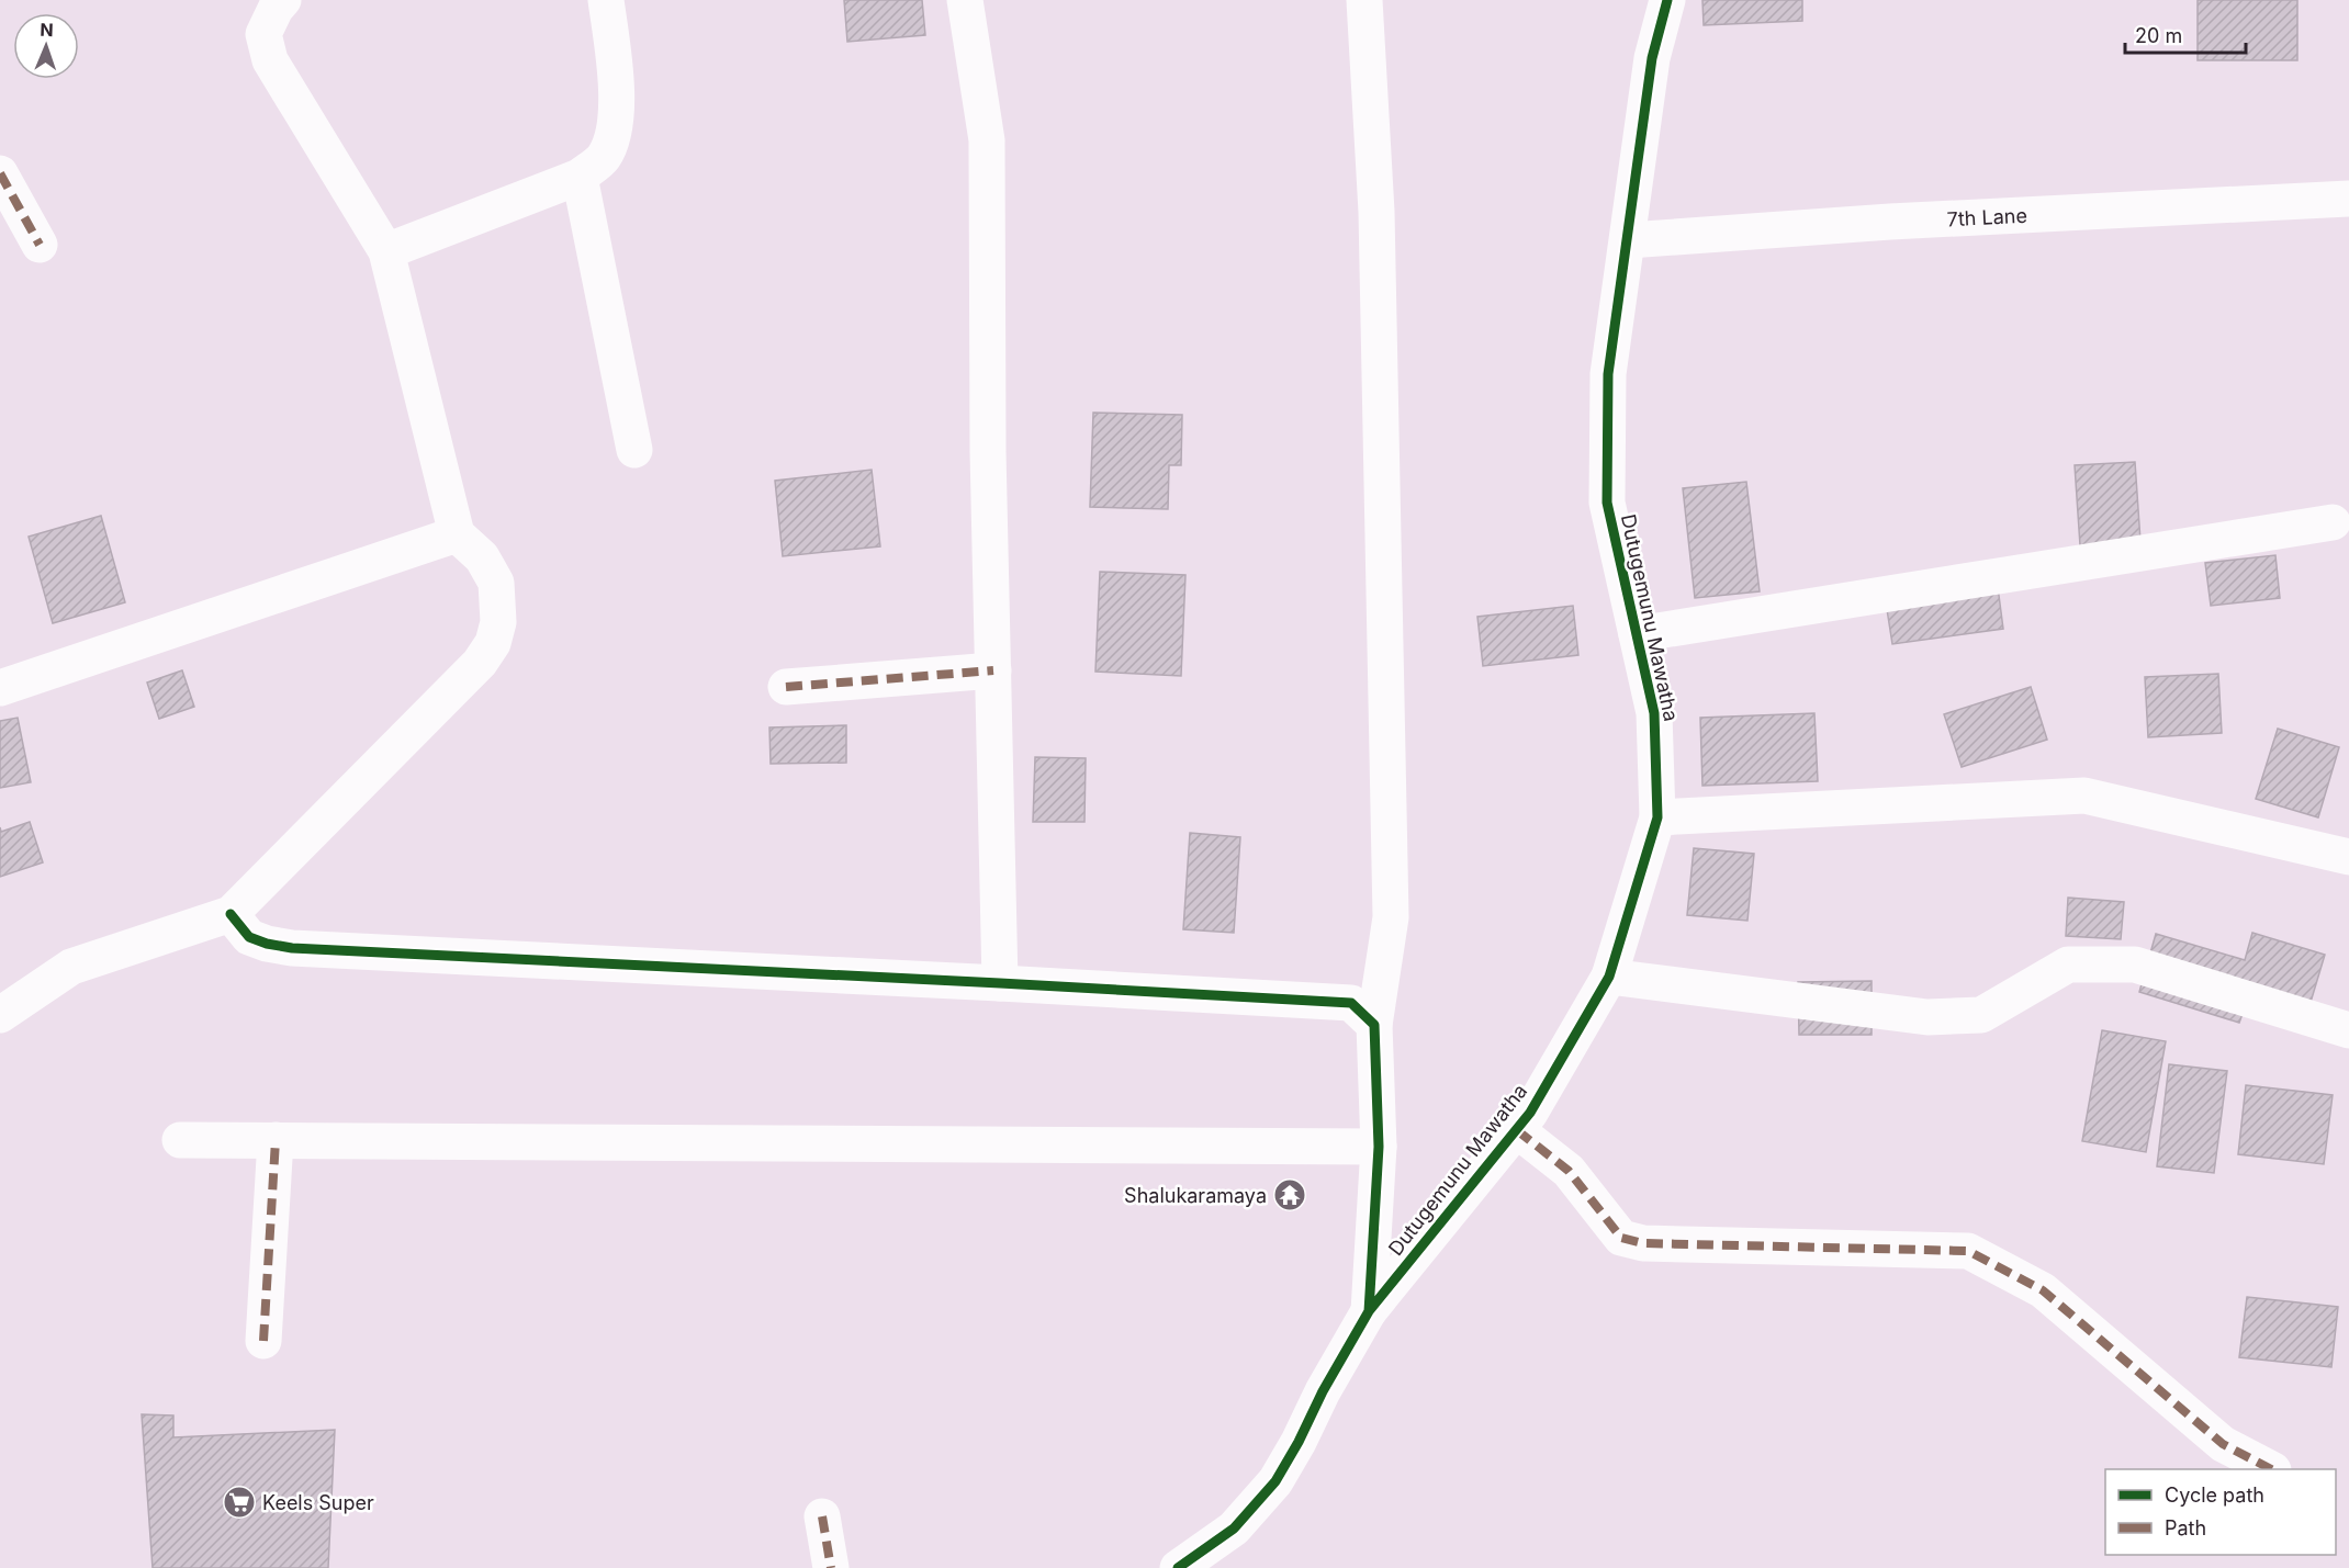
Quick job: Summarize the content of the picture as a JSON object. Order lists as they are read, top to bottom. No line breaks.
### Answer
{"streets":{"street":["7th Lane","Dutugemunu Mawatha"]},"crossings":[["7th Lane","Dutugemunu Mawatha"]],"places":{"temple":["Shalukaramaya"],"supermarket":["Keels Super"]},"legend":["Cycle path","Path"],"scale_bar":"20 m","north":"top"}
